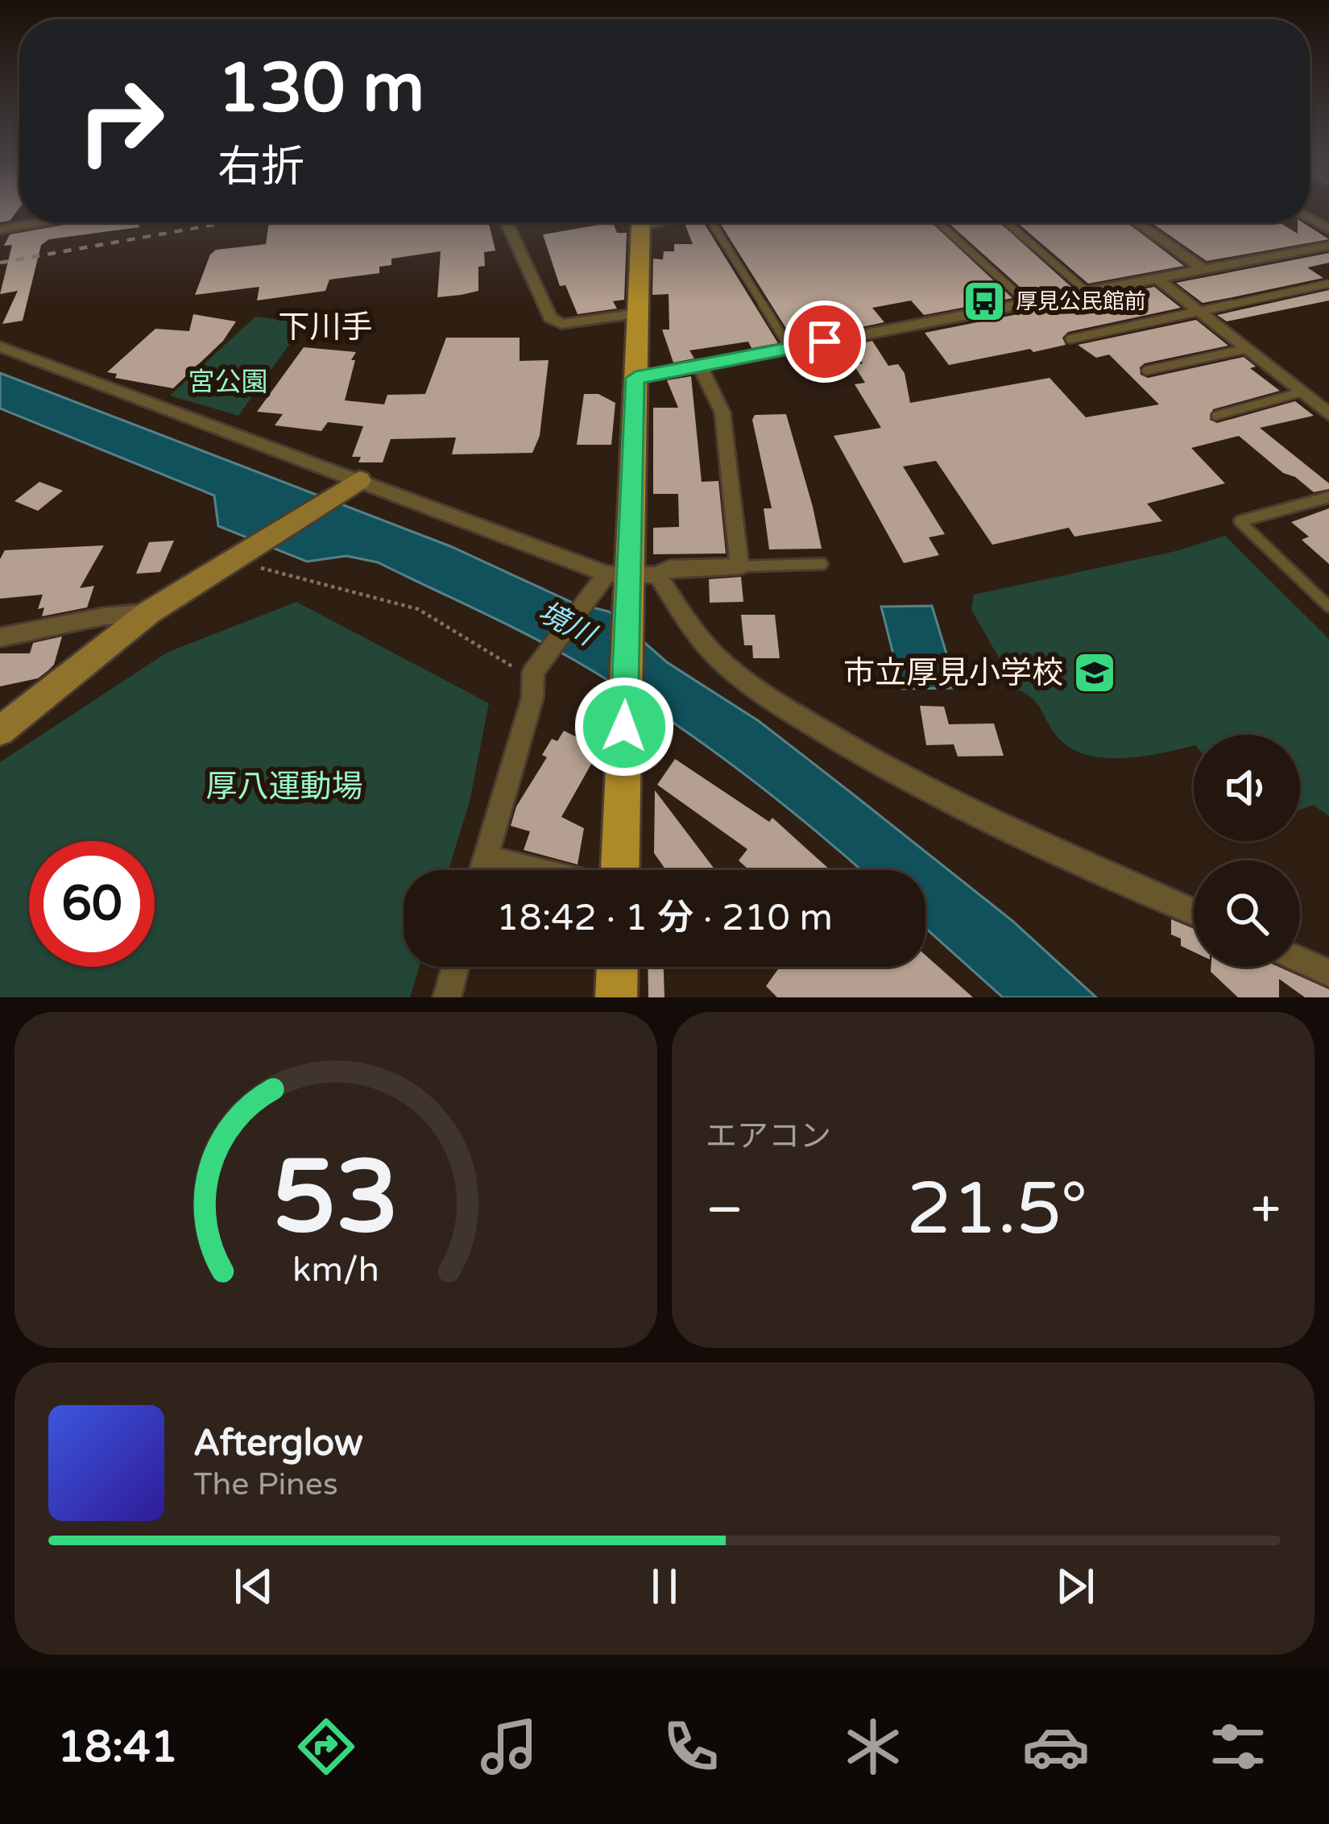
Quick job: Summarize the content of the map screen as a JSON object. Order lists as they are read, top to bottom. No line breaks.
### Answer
{"districts":["下川手"],"water":["境川"],"parks":["宮公園","厚八運動場"],"places":{"bus stop":["厚見公民館前"],"school or university":["市立厚見小学校"]},"page":{"turn":["130 m","右折"],"limit":"60","trip":"18:42 · 1 分 · 210 m","tile":"エアコン","heat":["−","21.5°","+"],"song":["Afterglow","The Pines"],"tabs":"18:41","gauge":["53","km/h"]}}
